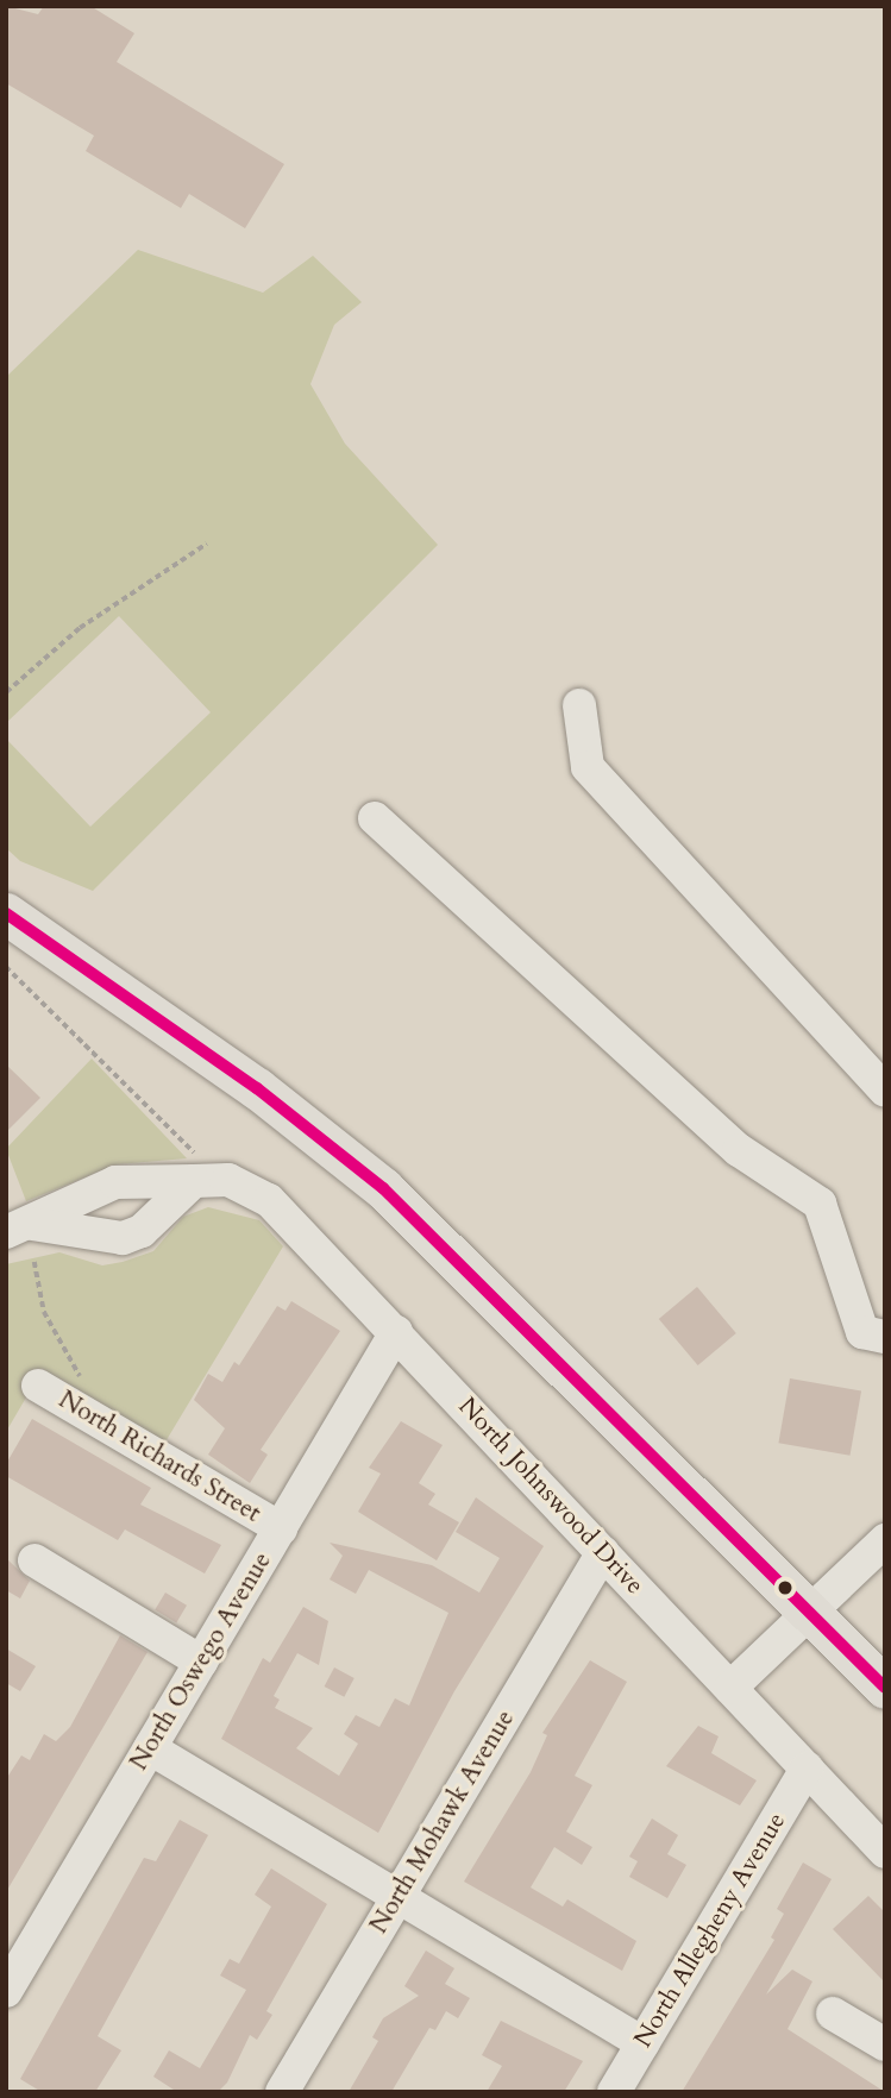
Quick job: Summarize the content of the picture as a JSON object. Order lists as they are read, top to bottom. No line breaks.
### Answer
{"streets":{"street":["North Richards Street","North Johnswood Drive","North Oswego Avenue","North Mohawk Avenue","North Allegheny Avenue"]},"crossings":[["North Richards Street","North Oswego Avenue"],["North Johnswood Drive","North Oswego Avenue"],["North Johnswood Drive","North Mohawk Avenue"],["North Johnswood Drive","North Allegheny Avenue"]]}
